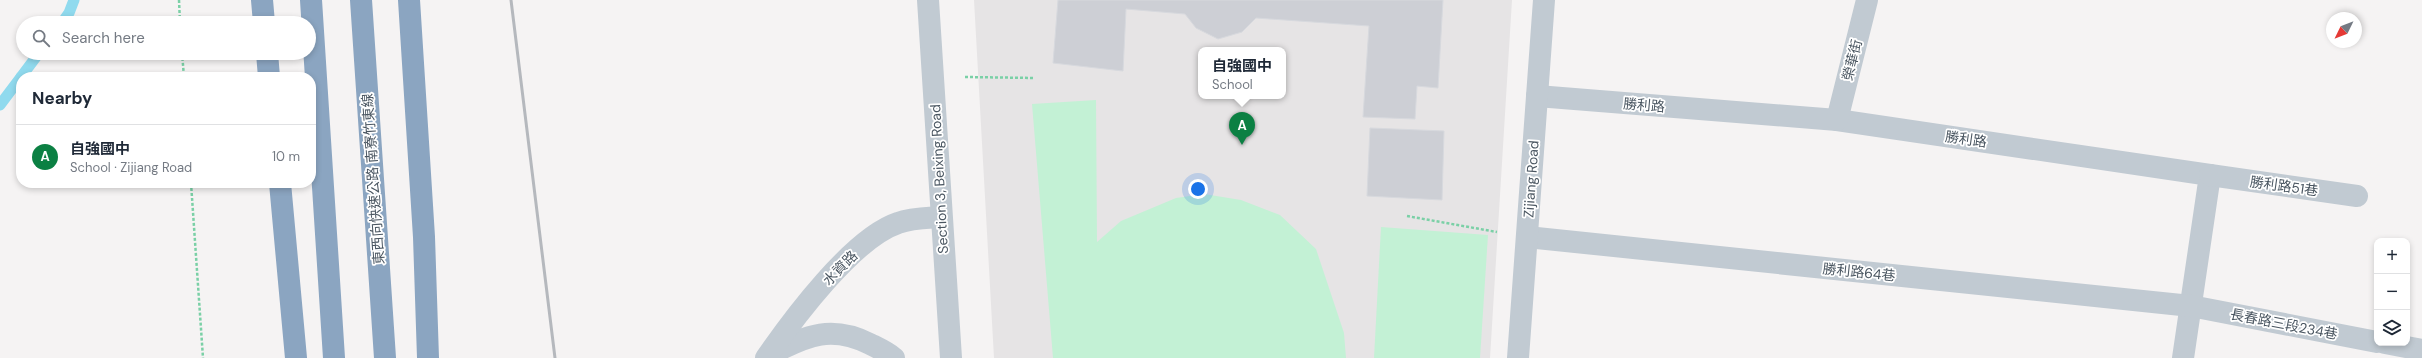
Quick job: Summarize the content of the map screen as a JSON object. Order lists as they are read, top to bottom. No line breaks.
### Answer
{"streets":{"highway":["東西向快速公路 南寮竹東線"],"street":["榮華街","勝利路","Section 3, Beixing Road","Zijiang Road","勝利路51巷","水資路","勝利路64巷","長春路三段234巷"]},"crossings":[["榮華街","勝利路"],["勝利路","Zijiang Road"],["勝利路","勝利路51巷"],["Section 3, Beixing Road","水資路"],["Zijiang Road","勝利路64巷"],["勝利路64巷","長春路三段234巷"]],"north":"bottom left","page":{"search":"Search here","popup":["自強國中","School"],"heading":"Nearby","pins":"A","list":[{"mark":"A","name":"自強國中","note":"School · Zijiang Road","value":"10 m"}],"map_buttons":["+","−"]}}
